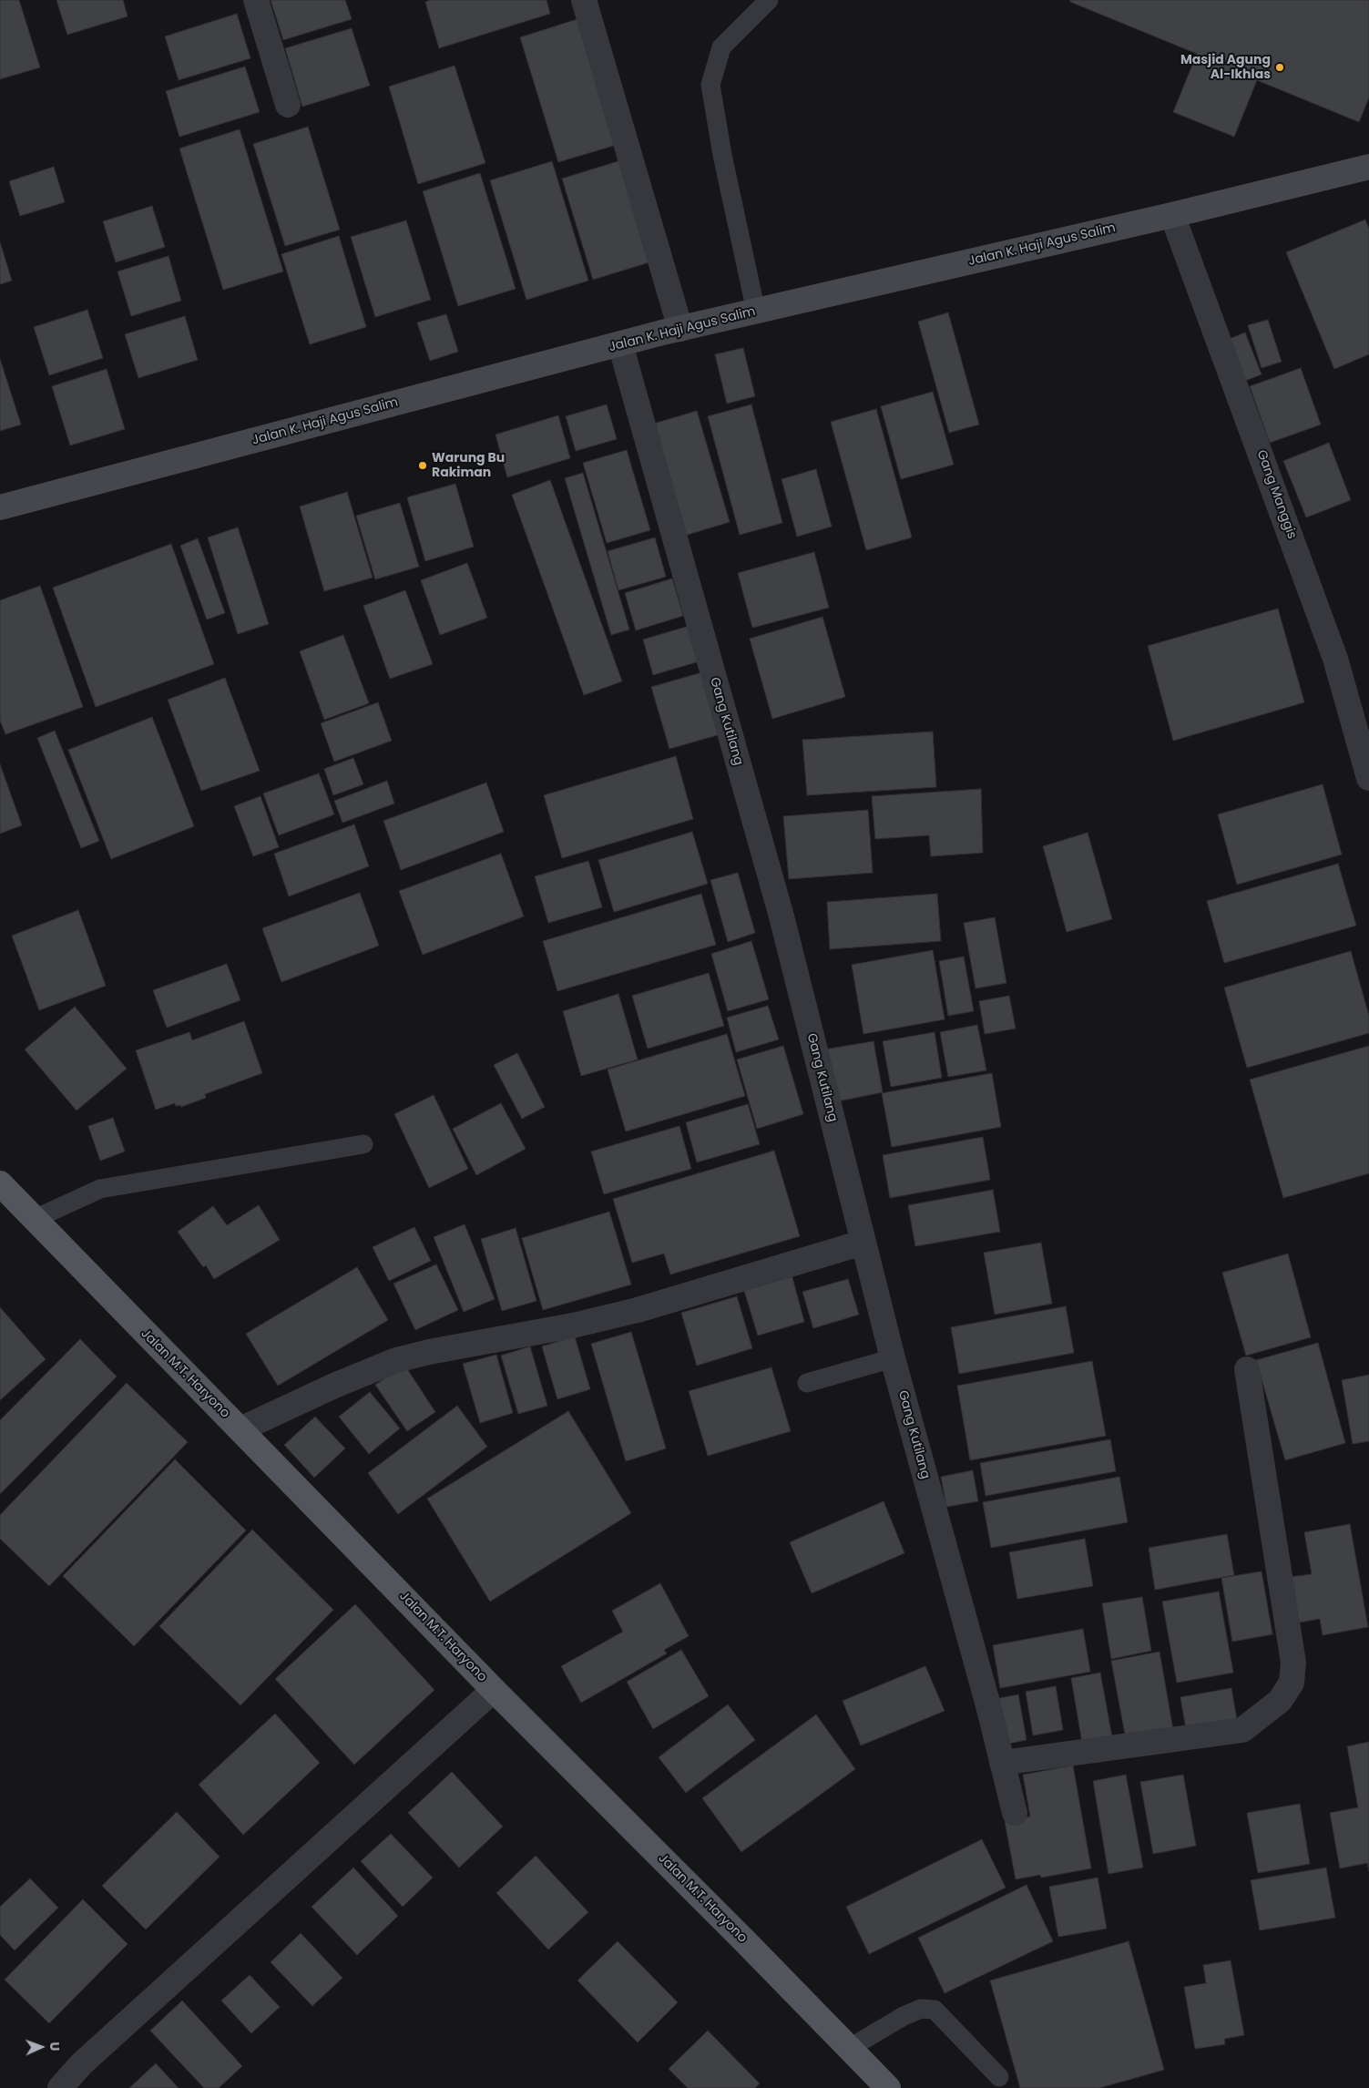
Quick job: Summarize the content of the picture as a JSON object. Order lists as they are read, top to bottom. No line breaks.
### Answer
{"streets":{"main road":["Jalan M.T. Haryono"],"street":["Jalan K. Haji Agus Salim","Gang Manggis","Gang Kutilang"]},"crossings":[["Jalan K. Haji Agus Salim","Gang Manggis"],["Jalan K. Haji Agus Salim","Gang Kutilang"]],"places":["Masjid Agung Al-Ikhlas","Warung Bu Rakiman"],"north":"right"}
